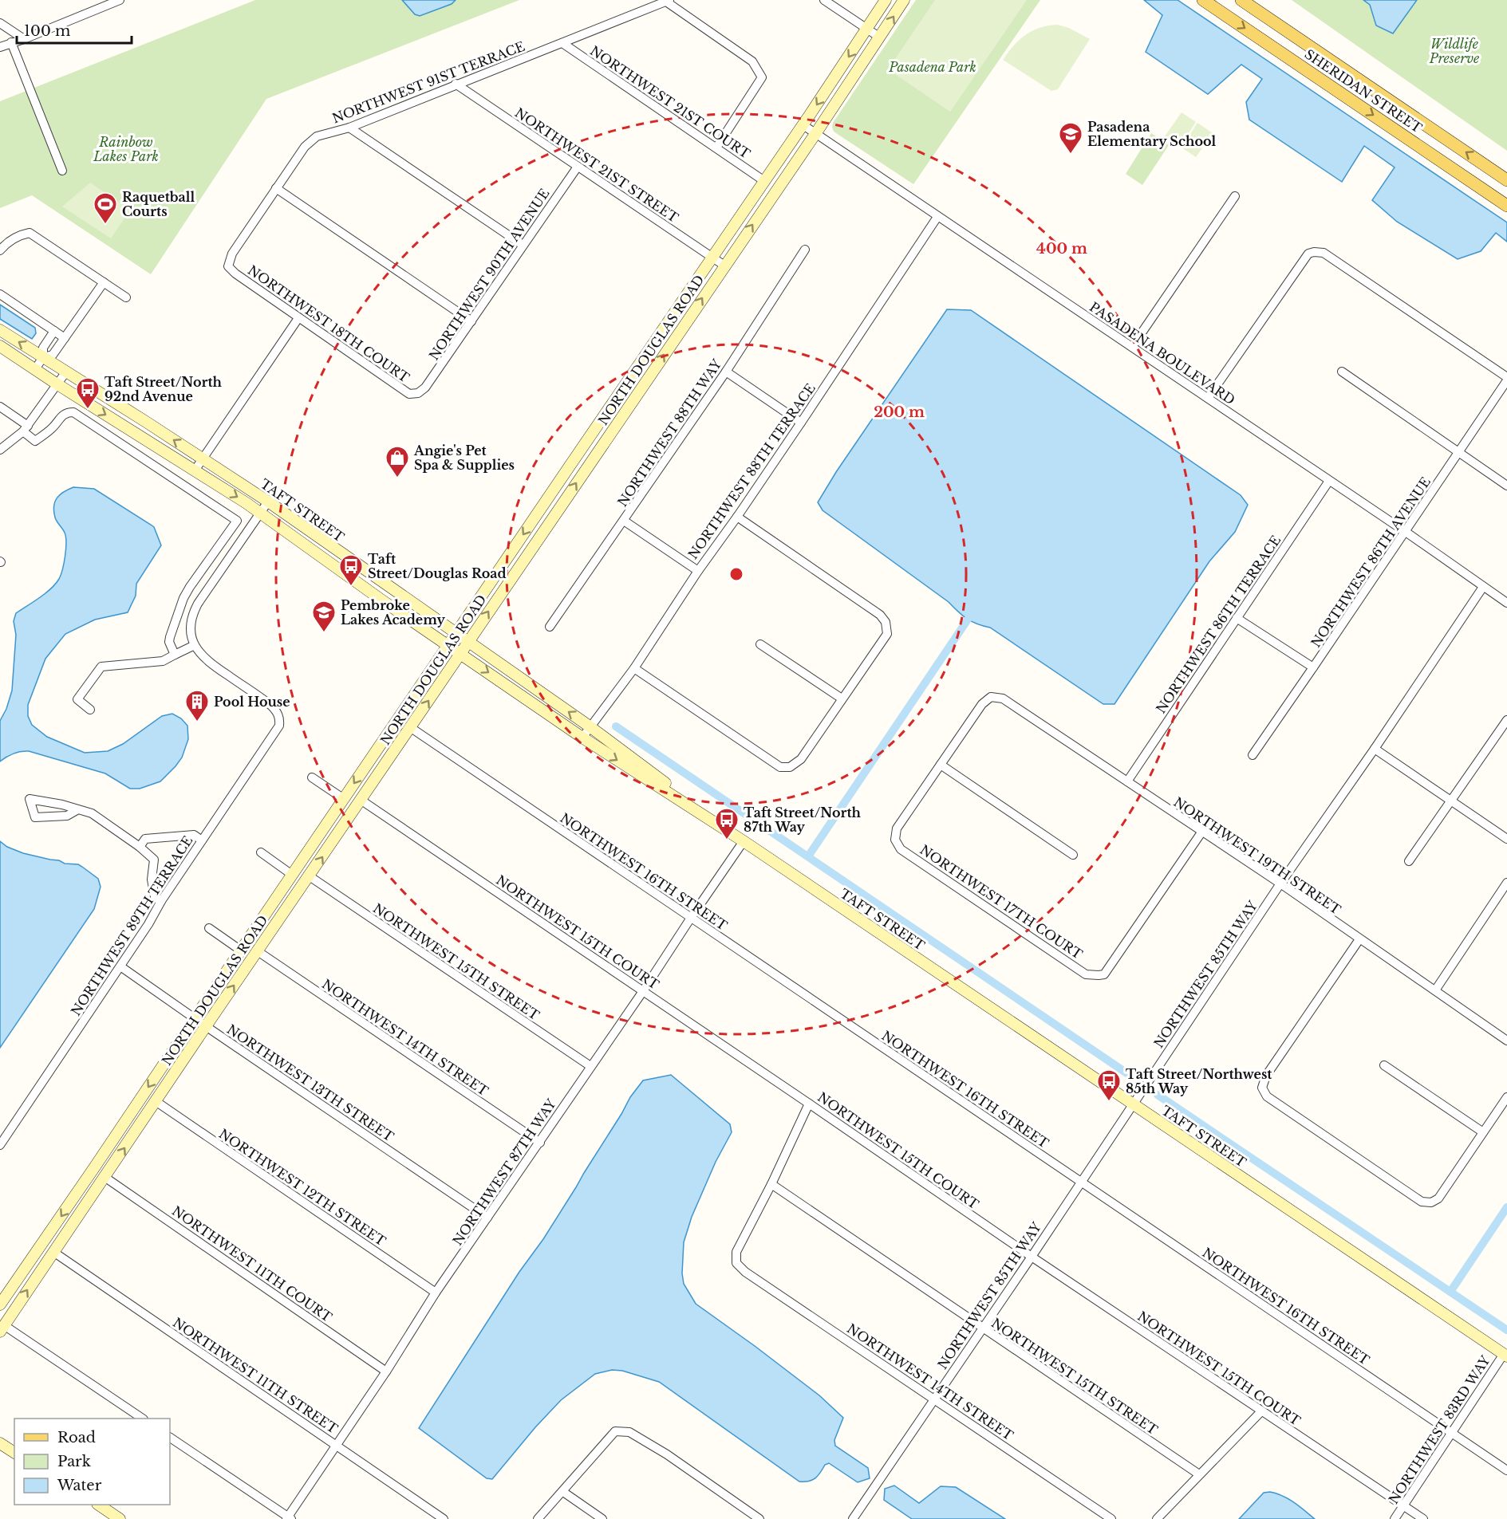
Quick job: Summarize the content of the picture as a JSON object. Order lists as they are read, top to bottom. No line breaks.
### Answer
{"streets":{"main road":["SHERIDAN STREET","NORTH DOUGLAS ROAD","TAFT STREET"],"street":["NORTHWEST 91ST TERRACE","NORTHWEST 21ST COURT","NORTHWEST 21ST STREET","NORTHWEST 90TH AVENUE","NORTHWEST 18TH COURT","PASADENA BOULEVARD","NORTHWEST 88TH WAY","NORTHWEST 88TH TERRACE","NORTHWEST 86TH AVENUE","NORTHWEST 86TH TERRACE","NORTHWEST 19TH STREET","NORTHWEST 16TH STREET","NORTHWEST 17TH COURT","NORTHWEST 89TH TERRACE","NORTHWEST 15TH COURT","NORTHWEST 15TH STREET","NORTHWEST 85TH WAY","NORTHWEST 14TH STREET","NORTHWEST 13TH STREET","NORTHWEST 87TH WAY","NORTHWEST 12TH STREET","NORTHWEST 11TH COURT","NORTHWEST 11TH STREET","NORTHWEST 83RD WAY"]},"crossings":[["NORTHWEST 91ST TERRACE","NORTHWEST 21ST COURT"],["NORTHWEST 91ST TERRACE","NORTHWEST 21ST STREET"],["NORTHWEST 91ST TERRACE","NORTHWEST 18TH COURT"],["NORTHWEST 21ST COURT","NORTH DOUGLAS ROAD"],["NORTHWEST 21ST STREET","NORTHWEST 90TH AVENUE"],["NORTHWEST 21ST STREET","NORTH DOUGLAS ROAD"],["NORTHWEST 90TH AVENUE","NORTHWEST 18TH COURT"],["NORTH DOUGLAS ROAD","PASADENA BOULEVARD"],["NORTH DOUGLAS ROAD","TAFT STREET"],["NORTH DOUGLAS ROAD","NORTHWEST 16TH STREET"],["NORTH DOUGLAS ROAD","NORTHWEST 15TH COURT"],["NORTH DOUGLAS ROAD","NORTHWEST 15TH STREET"],["NORTH DOUGLAS ROAD","NORTHWEST 14TH STREET"],["NORTH DOUGLAS ROAD","NORTHWEST 13TH STREET"],["NORTH DOUGLAS ROAD","NORTHWEST 12TH STREET"],["NORTH DOUGLAS ROAD","NORTHWEST 11TH COURT"],["NORTH DOUGLAS ROAD","NORTHWEST 11TH STREET"],["PASADENA BOULEVARD","NORTHWEST 88TH TERRACE"],["PASADENA BOULEVARD","NORTHWEST 86TH AVENUE"],["PASADENA BOULEVARD","NORTHWEST 86TH TERRACE"],["PASADENA BOULEVARD","NORTHWEST 85TH WAY"],["NORTHWEST 88TH TERRACE","TAFT STREET"],["TAFT STREET","NORTHWEST 85TH WAY"],["TAFT STREET","NORTHWEST 87TH WAY"],["TAFT STREET","NORTHWEST 83RD WAY"],["NORTHWEST 86TH TERRACE","NORTHWEST 19TH STREET"],["NORTHWEST 19TH STREET","NORTHWEST 17TH COURT"],["NORTHWEST 19TH STREET","NORTHWEST 85TH WAY"],["NORTHWEST 16TH STREET","NORTHWEST 85TH WAY"],["NORTHWEST 16TH STREET","NORTHWEST 87TH WAY"],["NORTHWEST 16TH STREET","NORTHWEST 83RD WAY"],["NORTHWEST 89TH TERRACE","NORTHWEST 13TH STREET"],["NORTHWEST 15TH COURT","NORTHWEST 85TH WAY"],["NORTHWEST 15TH COURT","NORTHWEST 87TH WAY"],["NORTHWEST 15TH COURT","NORTHWEST 83RD WAY"],["NORTHWEST 15TH STREET","NORTHWEST 85TH WAY"],["NORTHWEST 15TH STREET","NORTHWEST 14TH STREET"],["NORTHWEST 15TH STREET","NORTHWEST 87TH WAY"],["NORTHWEST 85TH WAY","NORTHWEST 14TH STREET"],["NORTHWEST 14TH STREET","NORTHWEST 87TH WAY"],["NORTHWEST 13TH STREET","NORTHWEST 87TH WAY"],["NORTHWEST 87TH WAY","NORTHWEST 12TH STREET"],["NORTHWEST 87TH WAY","NORTHWEST 11TH COURT"],["NORTHWEST 87TH WAY","NORTHWEST 11TH STREET"]],"parks":["Wildlife Preserve","Pasadena Park","Rainbow Lakes Park"],"places":{"school or university":["Pasadena Elementary School","Pembroke Lakes Academy"],"sports":["Raquetball Courts"],"bus stop":["Taft Street/North 92nd Avenue","Taft Street/Douglas Road","Taft Street/North 87th Way","Taft Street/Northwest 85th Way"],"shop":["Angie's Pet Spa & Supplies"],"building":["Pool House"]},"legend":["Road","Park","Water"],"scale_bar":"100 m","rings":["400 m","200 m"]}
